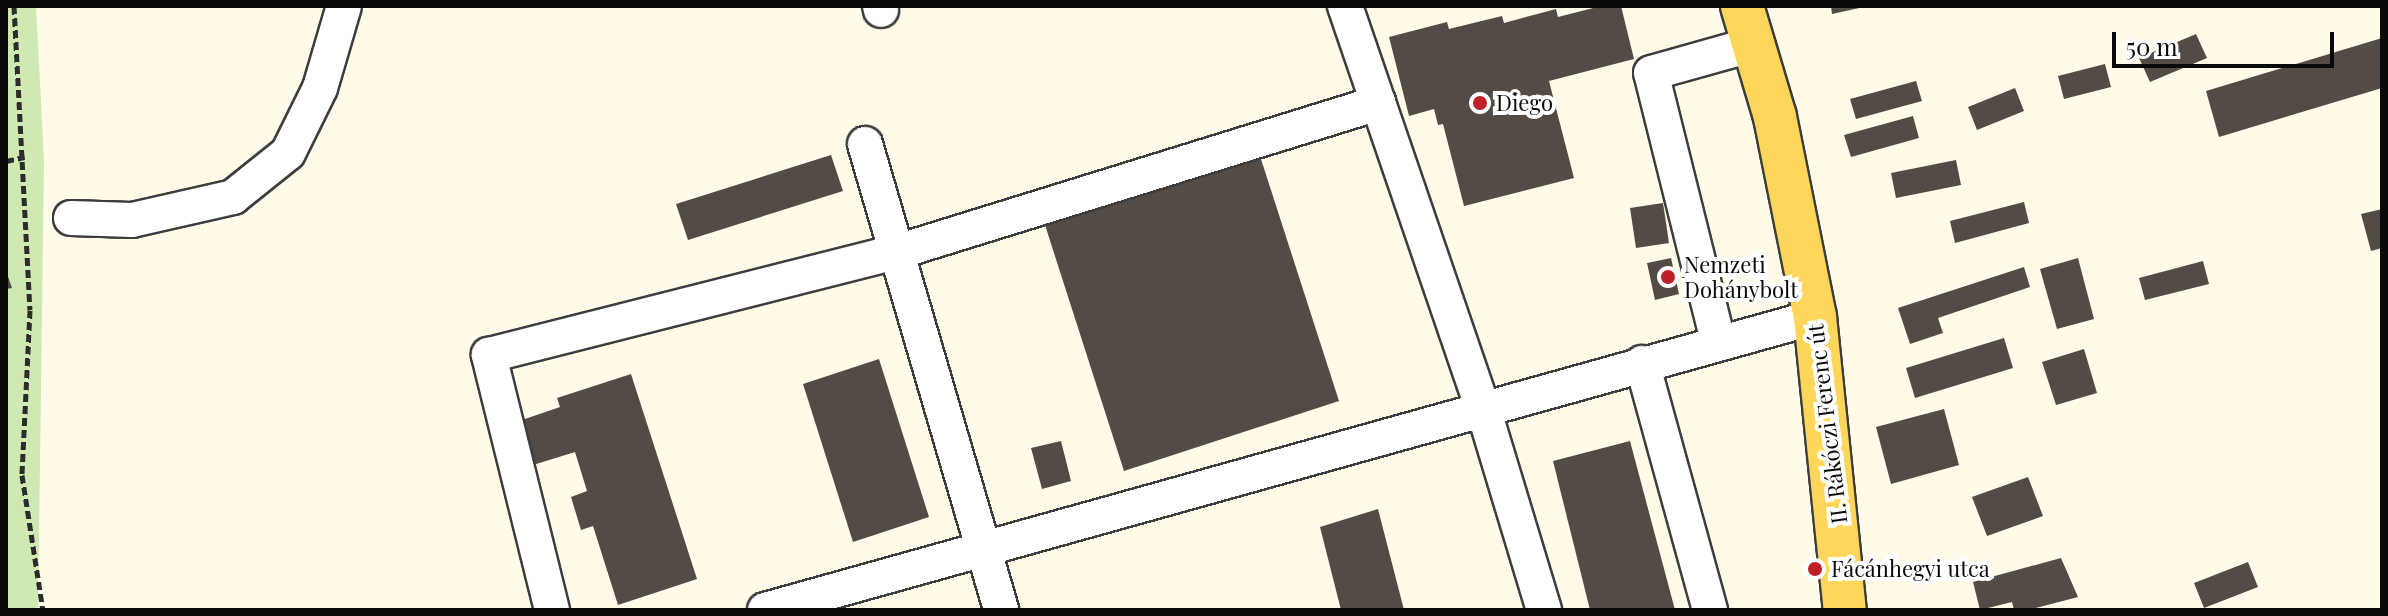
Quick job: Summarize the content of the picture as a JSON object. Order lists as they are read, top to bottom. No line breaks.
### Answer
{"streets":{"main road":["II. Rákóczi Ferenc út"]},"places":["Diego","Nemzeti Dohánybolt","Fácánhegyi utca"],"scale_bar":"50 m"}
